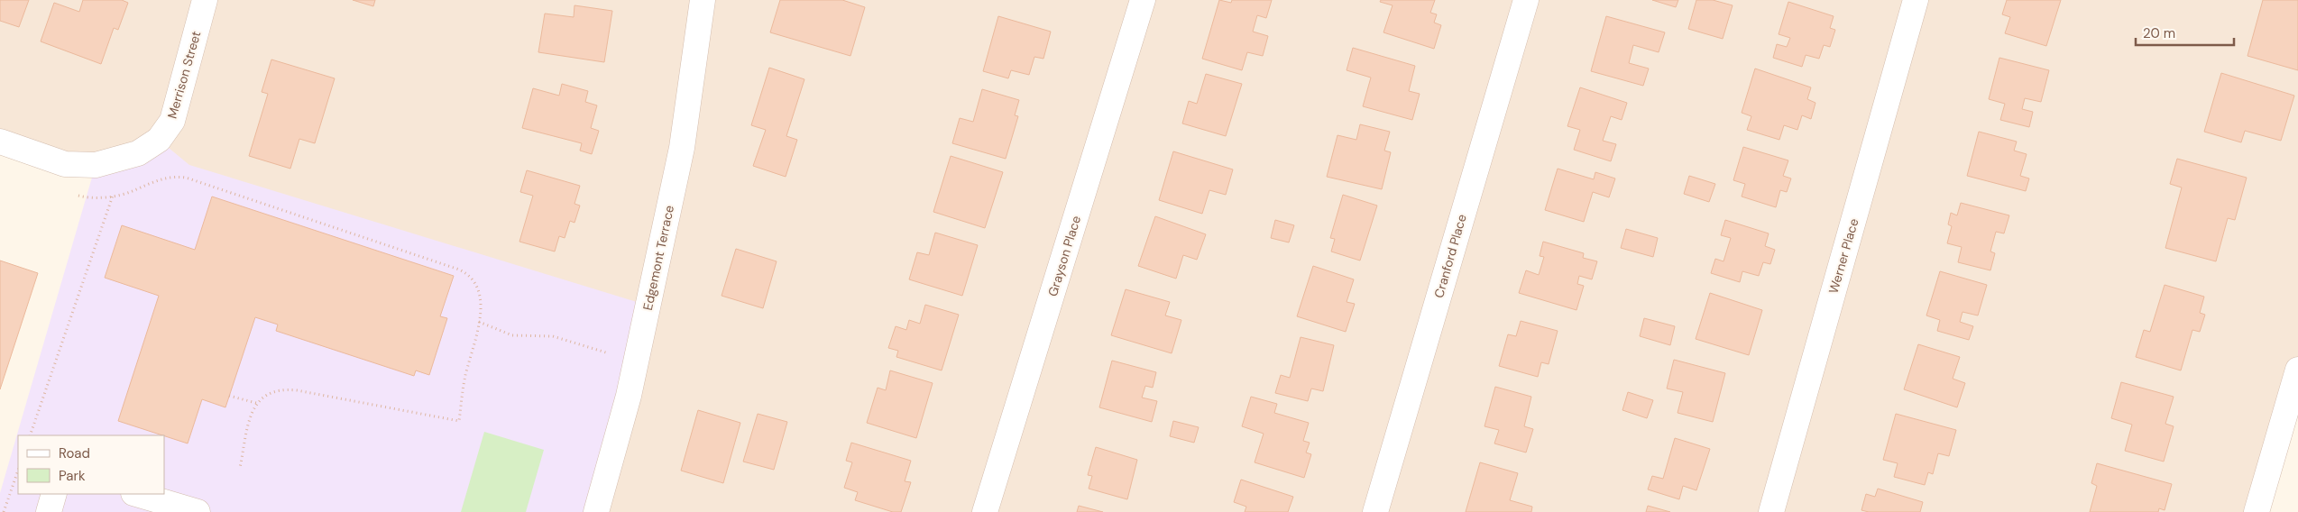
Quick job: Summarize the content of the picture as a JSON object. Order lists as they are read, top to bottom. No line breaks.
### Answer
{"streets":{"street":["Merrison Street","Grayson Place","Cranford Place","Werner Place","Edgemont Terrace"]},"legend":["Road","Park"],"scale_bar":"20 m"}
